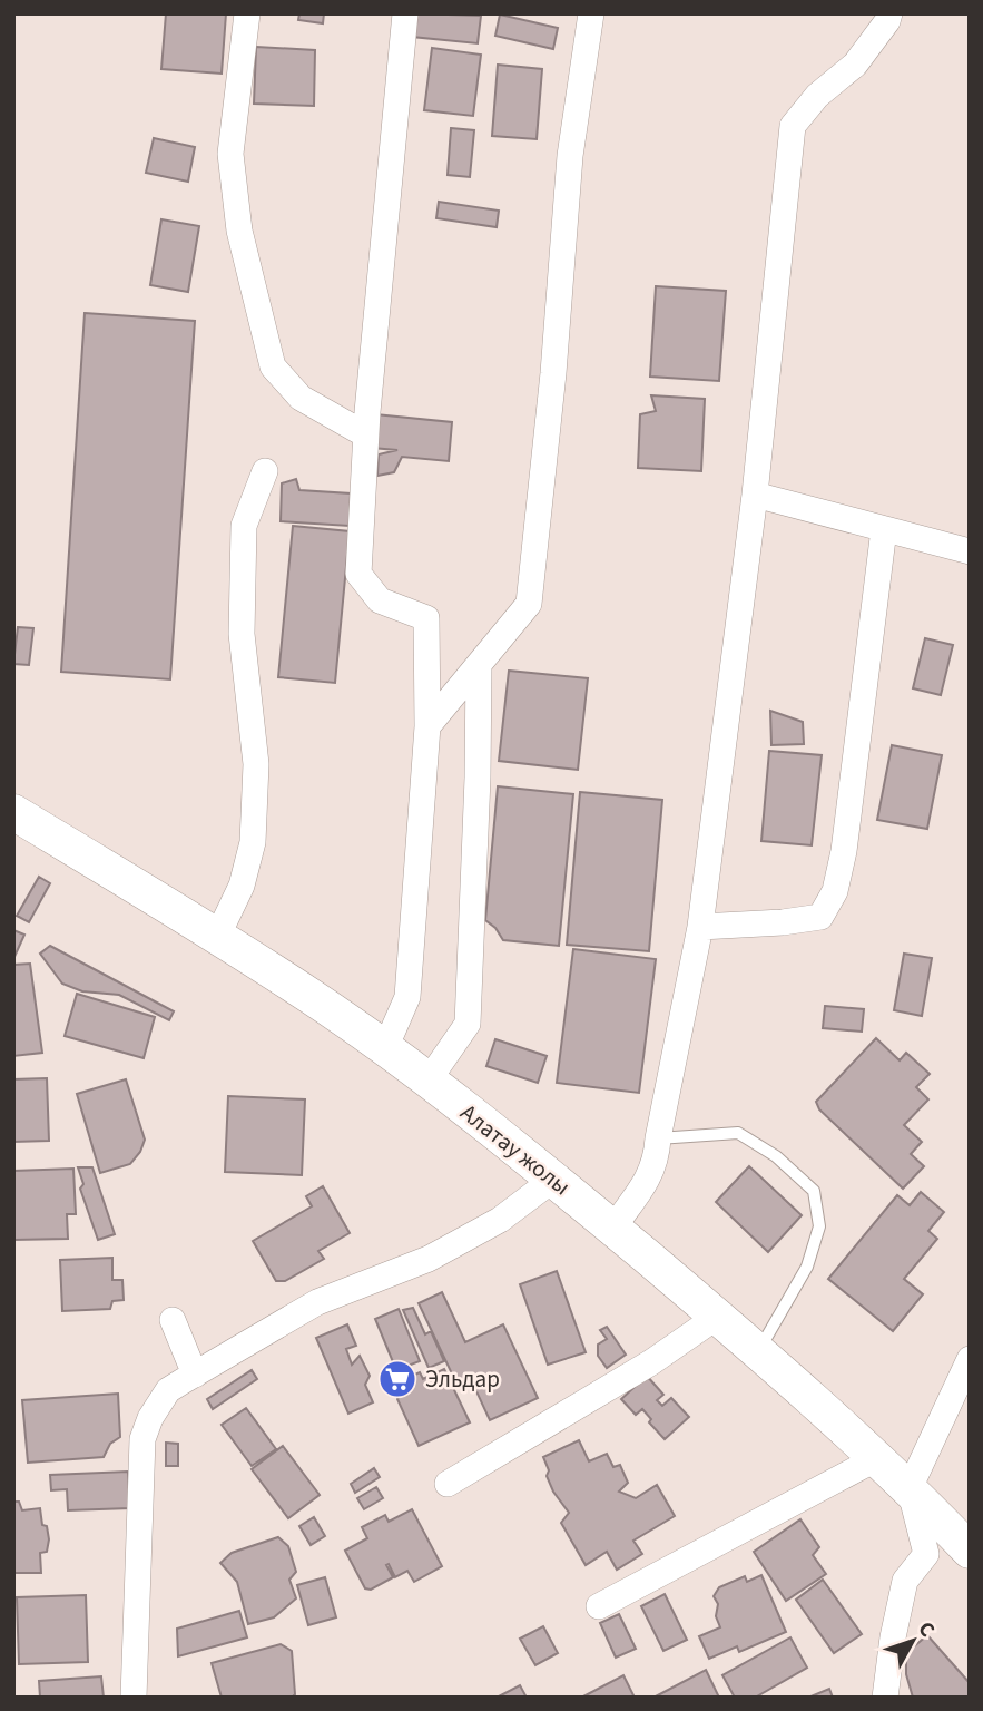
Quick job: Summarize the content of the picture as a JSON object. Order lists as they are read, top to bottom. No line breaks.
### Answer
{"streets":{"main road":["Алатау жолы"]},"places":{"supermarket":["Эльдар"]},"north":"top right"}
